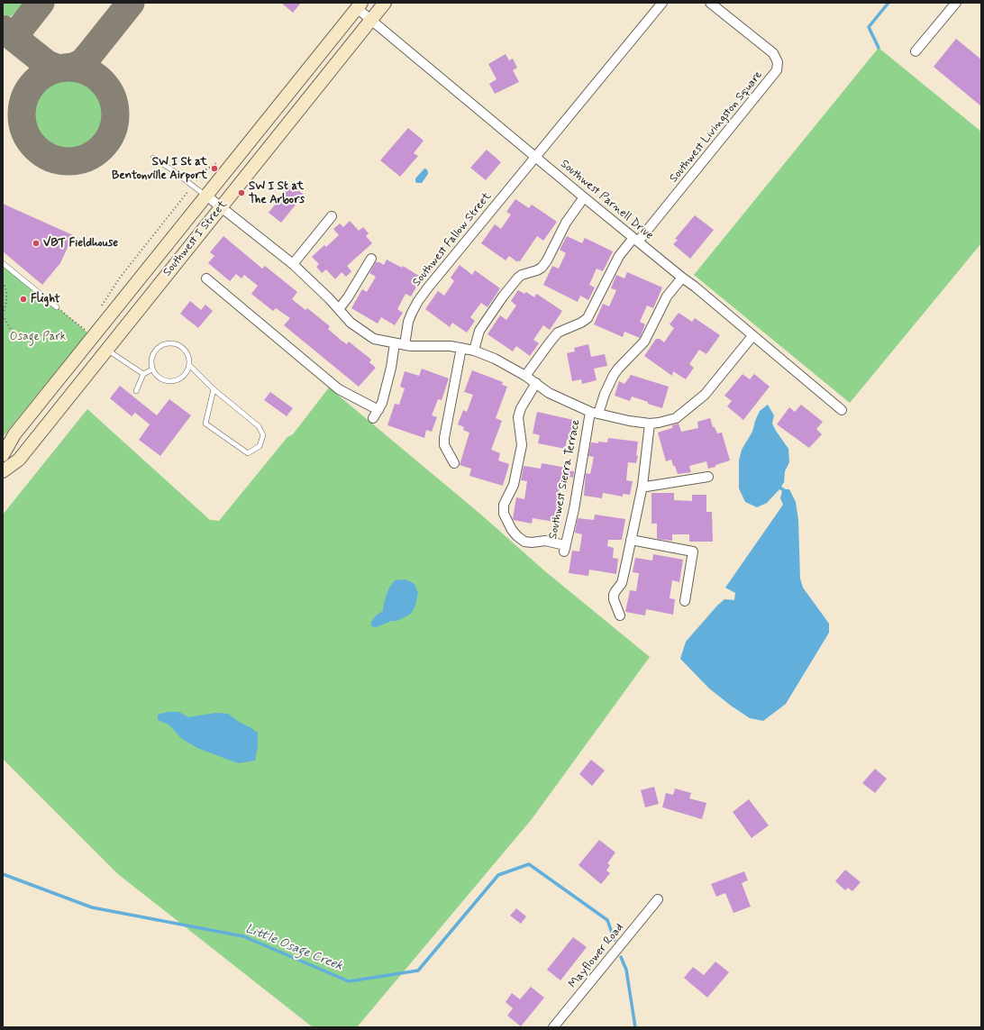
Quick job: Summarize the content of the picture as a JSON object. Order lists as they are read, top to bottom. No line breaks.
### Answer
{"streets":{"main road":["Southwest I Street"],"street":["Southwest Livingston Square","Southwest Parnell Drive","Southwest Fallow Street","Southwest Sierra Terrace","Mayflower Road"]},"crossings":[["Southwest Livingston Square","Southwest Parnell Drive"],["Southwest Parnell Drive","Southwest I Street"],["Southwest Parnell Drive","Southwest Fallow Street"],["Southwest Parnell Drive","Southwest Sierra Terrace"]],"water":["Little Osage Creek"],"parks":["Osage Park"],"places":["SW I St at Bentonville Airport","SW I St at The Arbors","VBT Fieldhouse","Flight"]}
